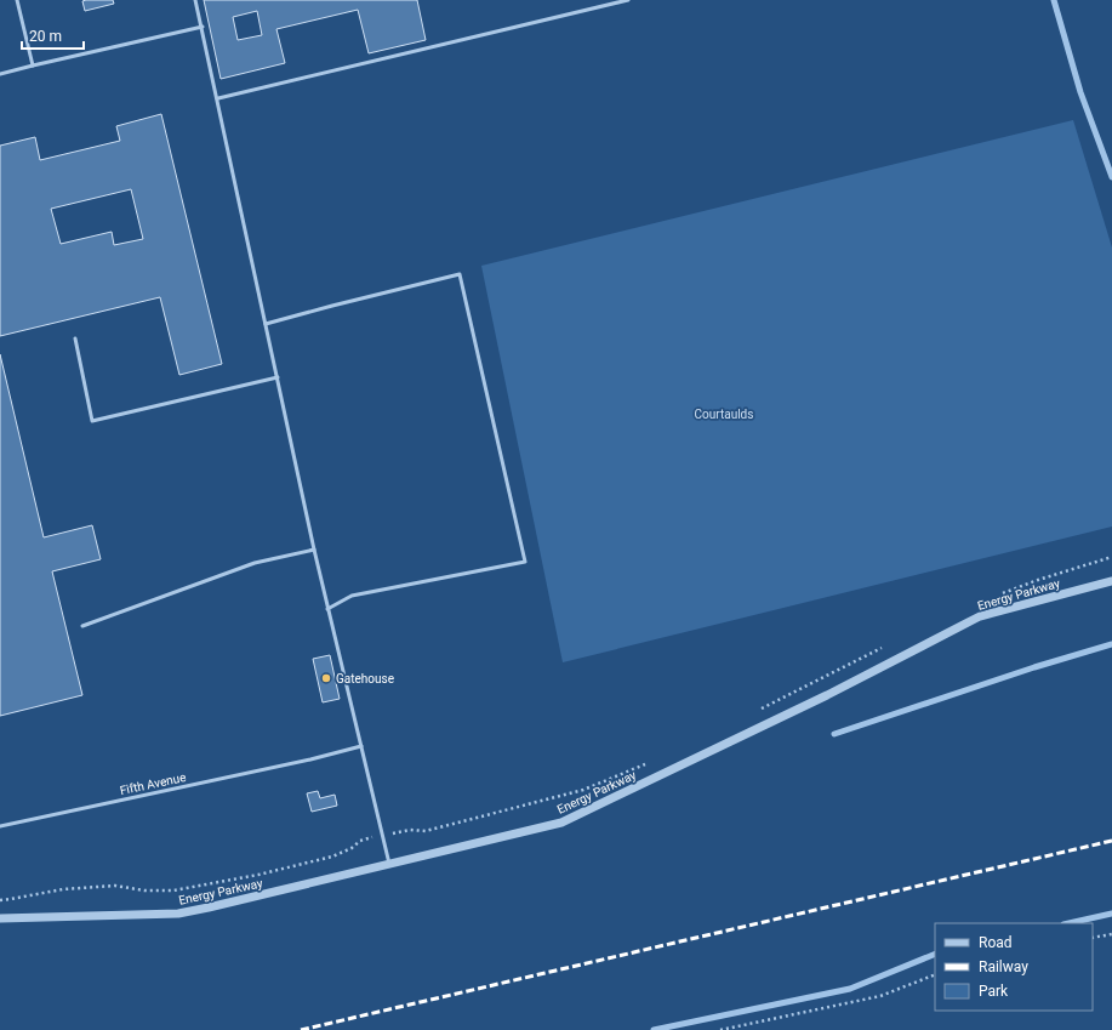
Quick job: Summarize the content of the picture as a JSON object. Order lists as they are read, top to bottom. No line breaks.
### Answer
{"streets":{"street":["Energy Parkway"],"lane":["Fifth Avenue"]},"parks":["Courtaulds"],"places":["Gatehouse"],"legend":["Road","Railway","Park"],"scale_bar":"20 m"}
